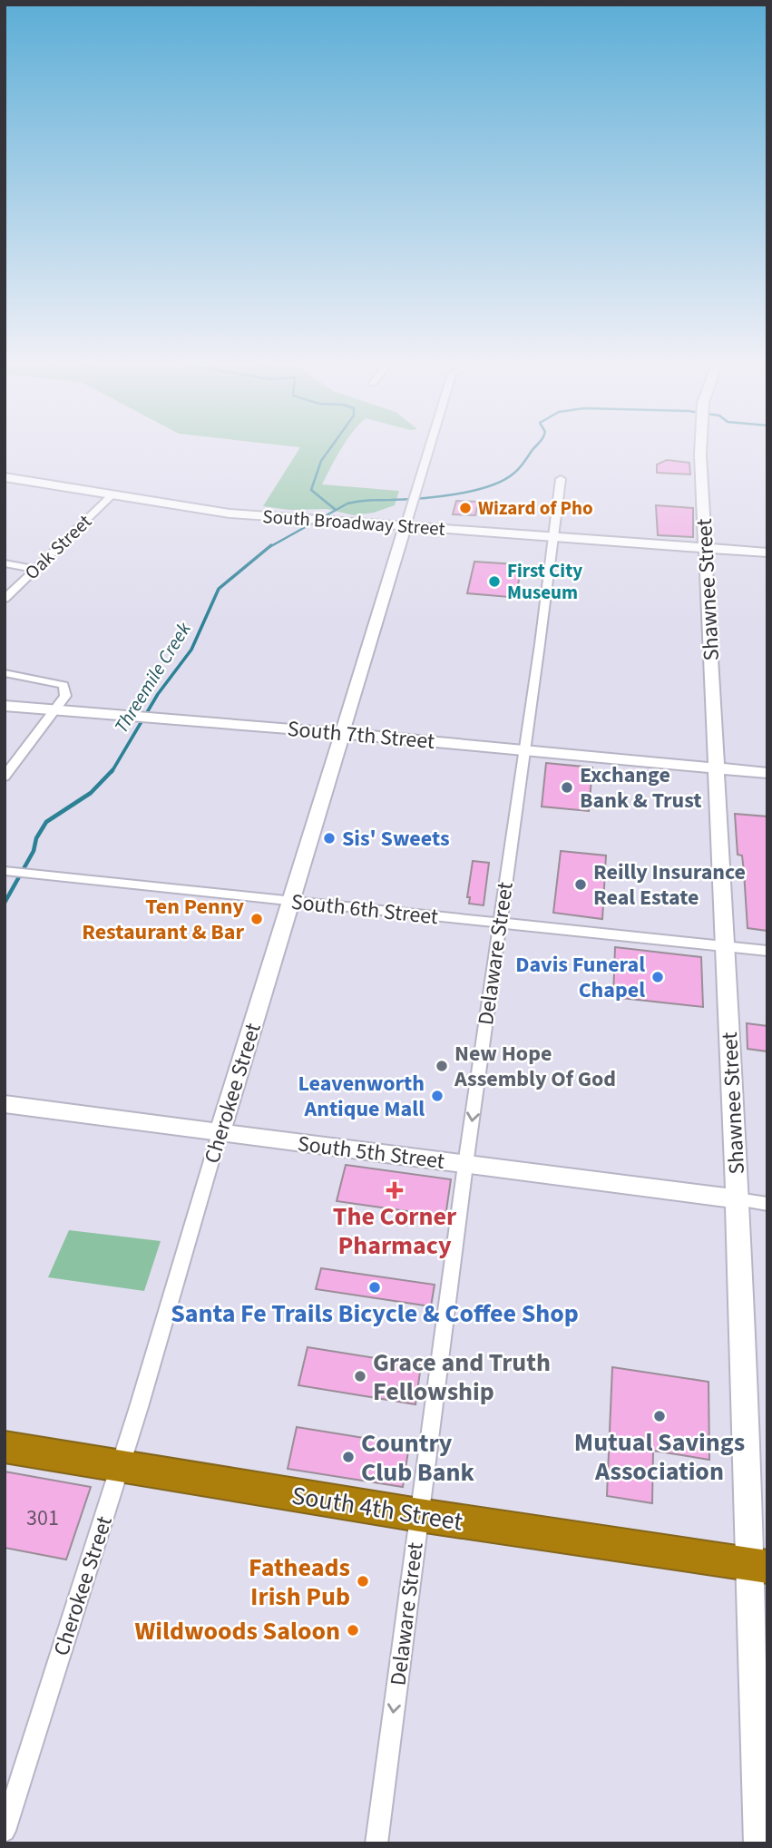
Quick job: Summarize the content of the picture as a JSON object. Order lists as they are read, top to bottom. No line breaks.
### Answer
{"streets":{"highway":["South 4th Street"],"street":["South Broadway Street","Oak Street","Shawnee Street","South 7th Street","South 6th Street","Delaware Street","Cherokee Street","South 5th Street"]},"crossings":[["South Broadway Street","Oak Street"],["South Broadway Street","Shawnee Street"],["South Broadway Street","Delaware Street"],["South Broadway Street","Cherokee Street"],["Shawnee Street","South 7th Street"],["Shawnee Street","South 6th Street"],["Shawnee Street","South 5th Street"],["Shawnee Street","South 4th Street"],["South 7th Street","Delaware Street"],["South 7th Street","Cherokee Street"],["South 6th Street","Delaware Street"],["South 6th Street","Cherokee Street"],["Delaware Street","South 5th Street"],["Delaware Street","South 4th Street"],["Cherokee Street","South 5th Street"],["Cherokee Street","South 4th Street"]],"one_way":["Delaware Street"],"water":["Threemile Creek"],"places":{"other":["Wizard of Pho","First City Museum","Exchange Bank & Trust","Sis' Sweets","Reilly Insurance Real Estate","Ten Penny Restaurant & Bar","Davis Funeral Chapel","New Hope Assembly Of God","Leavenworth Antique Mall","Santa Fe Trails Bicycle & Coffee Shop","Grace and Truth Fellowship","Mutual Savings Association","Country Club Bank","Fatheads Irish Pub","Wildwoods Saloon"],"health":["The Corner Pharmacy"]},"house_numbers":["301"]}
